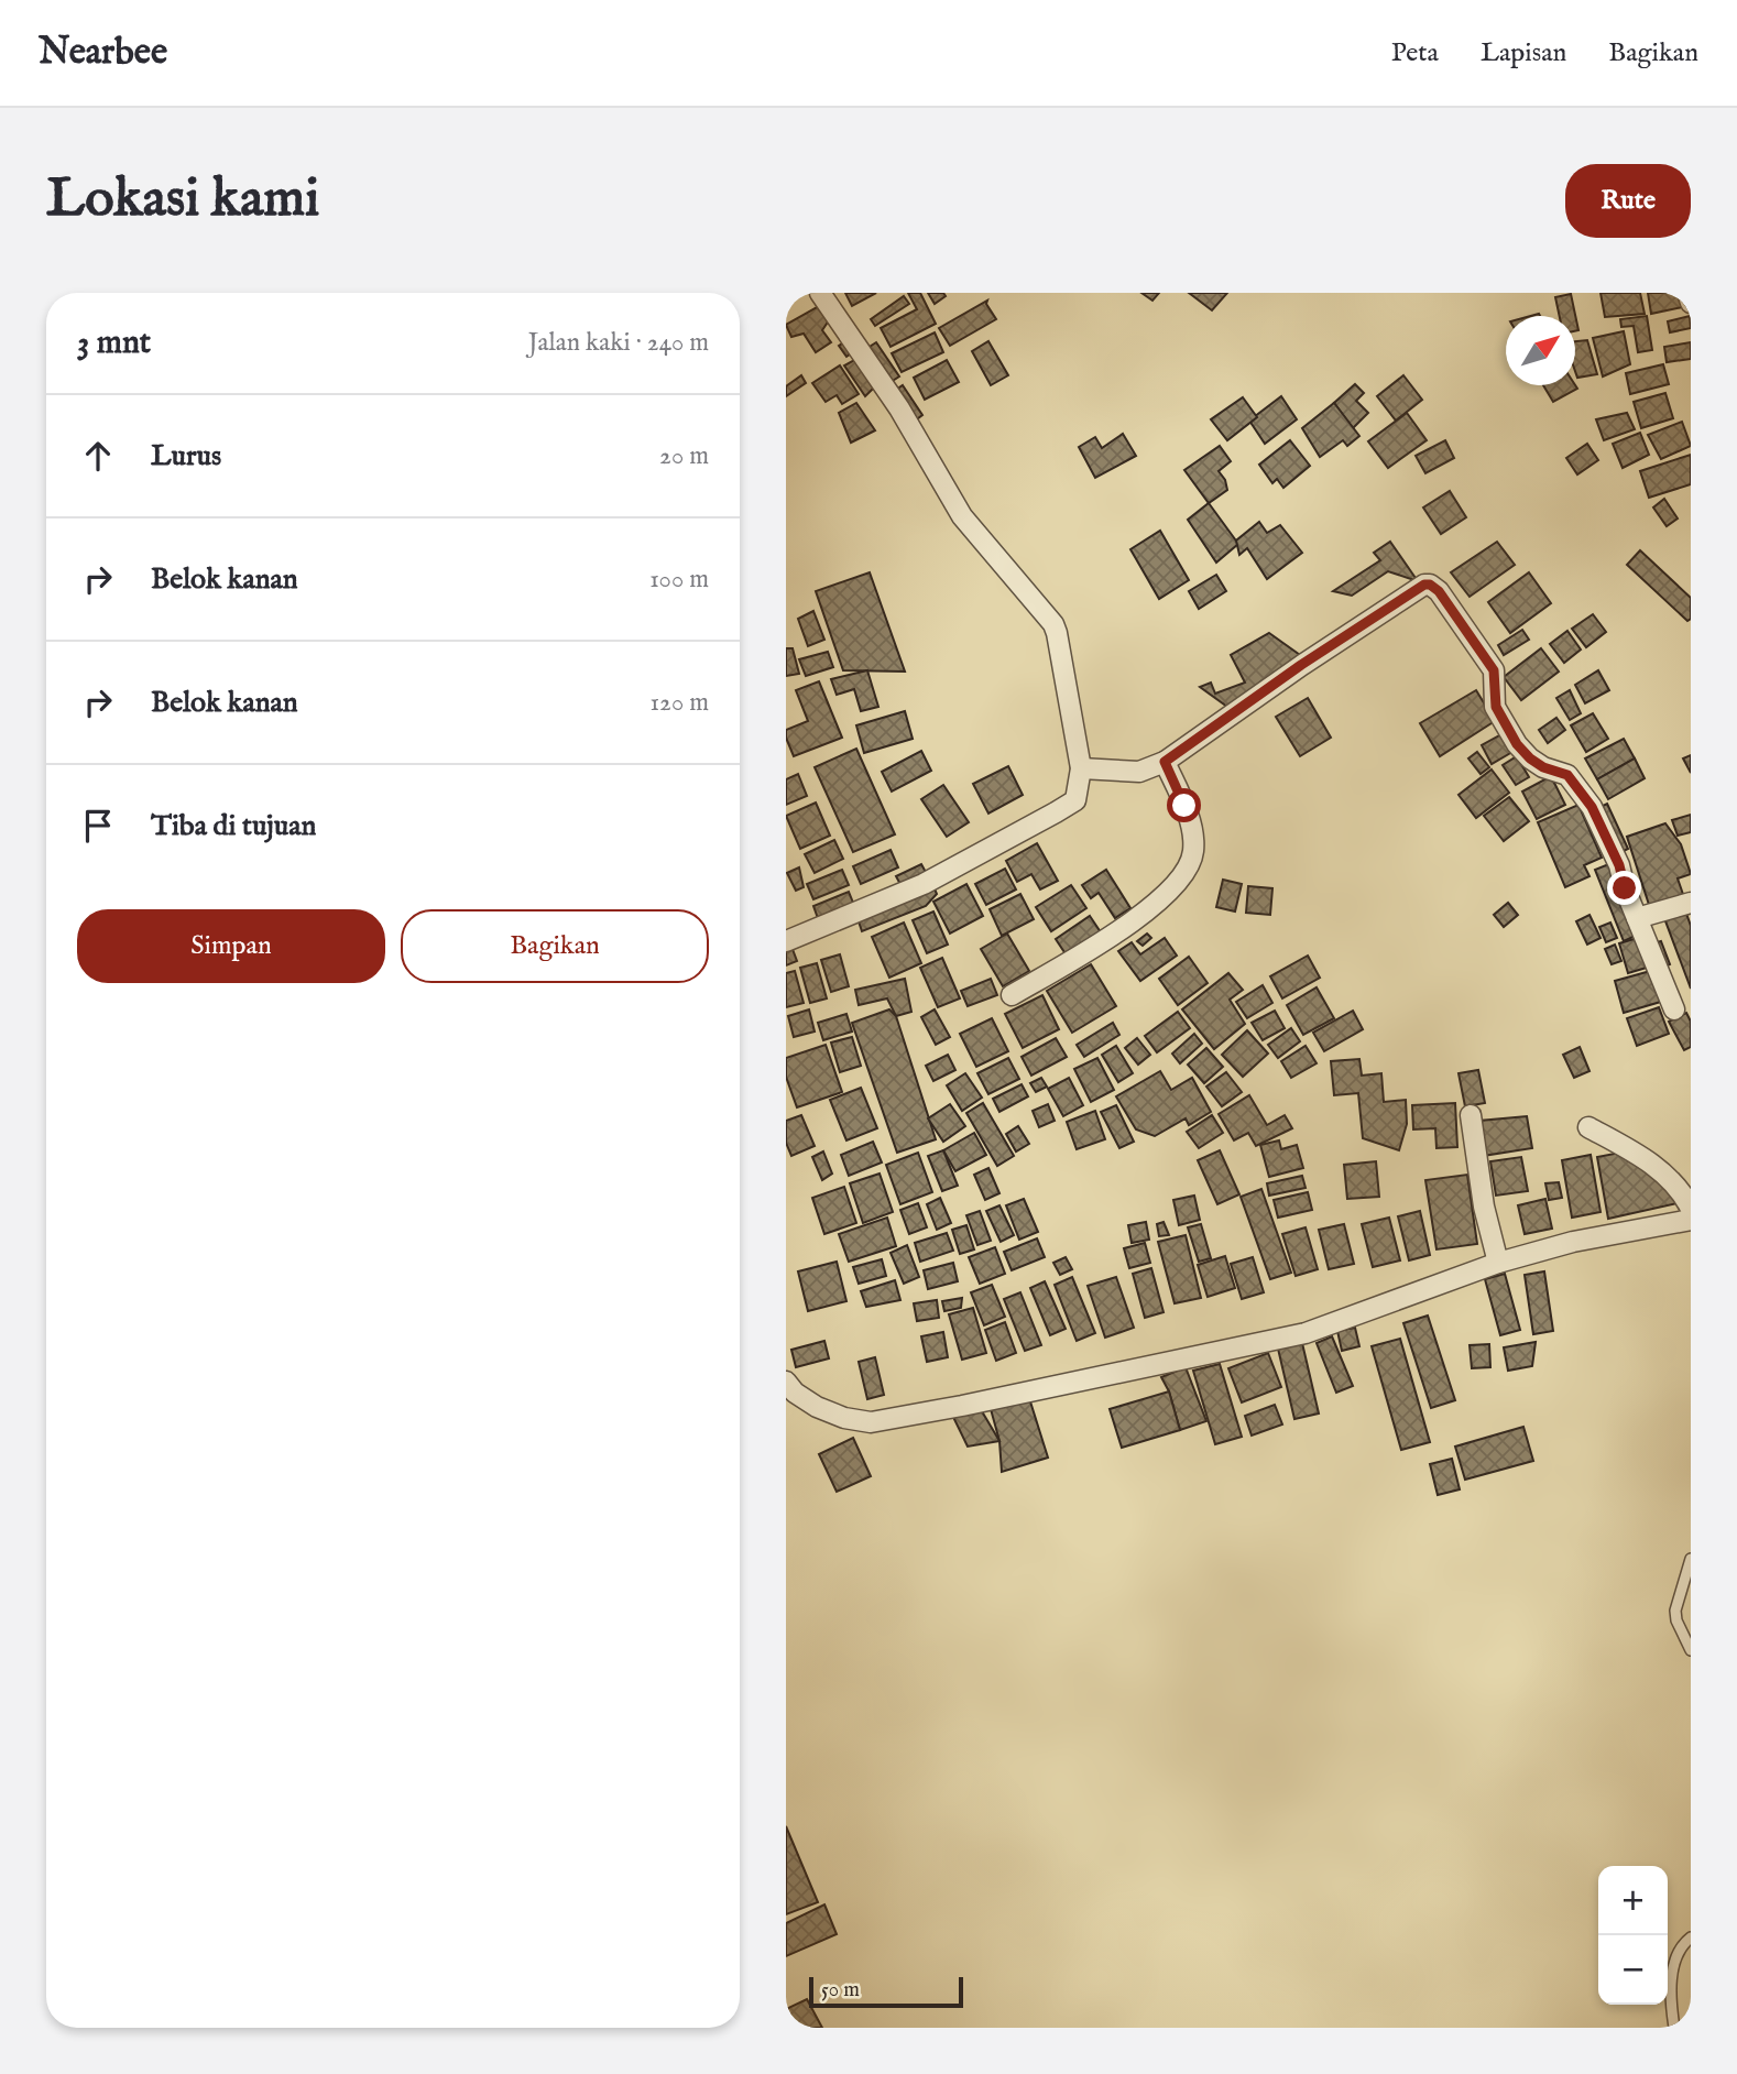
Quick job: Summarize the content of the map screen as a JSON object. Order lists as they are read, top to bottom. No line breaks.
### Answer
{"scale_bar":"50 m","north":"top right","page":{"header":"Nearbee","nav":["Peta","Lapisan","Bagikan"],"buttons":["Rute",["Simpan","Bagikan"]],"title":"Lokasi kami","heading":["3 mnt","Jalan kaki · 240 m"],"list":[["Lurus","20 m"],["Belok kanan","100 m"],["Belok kanan","120 m"],"Tiba di tujuan"],"map_buttons":["+","−"],"scale":"50 m"}}
